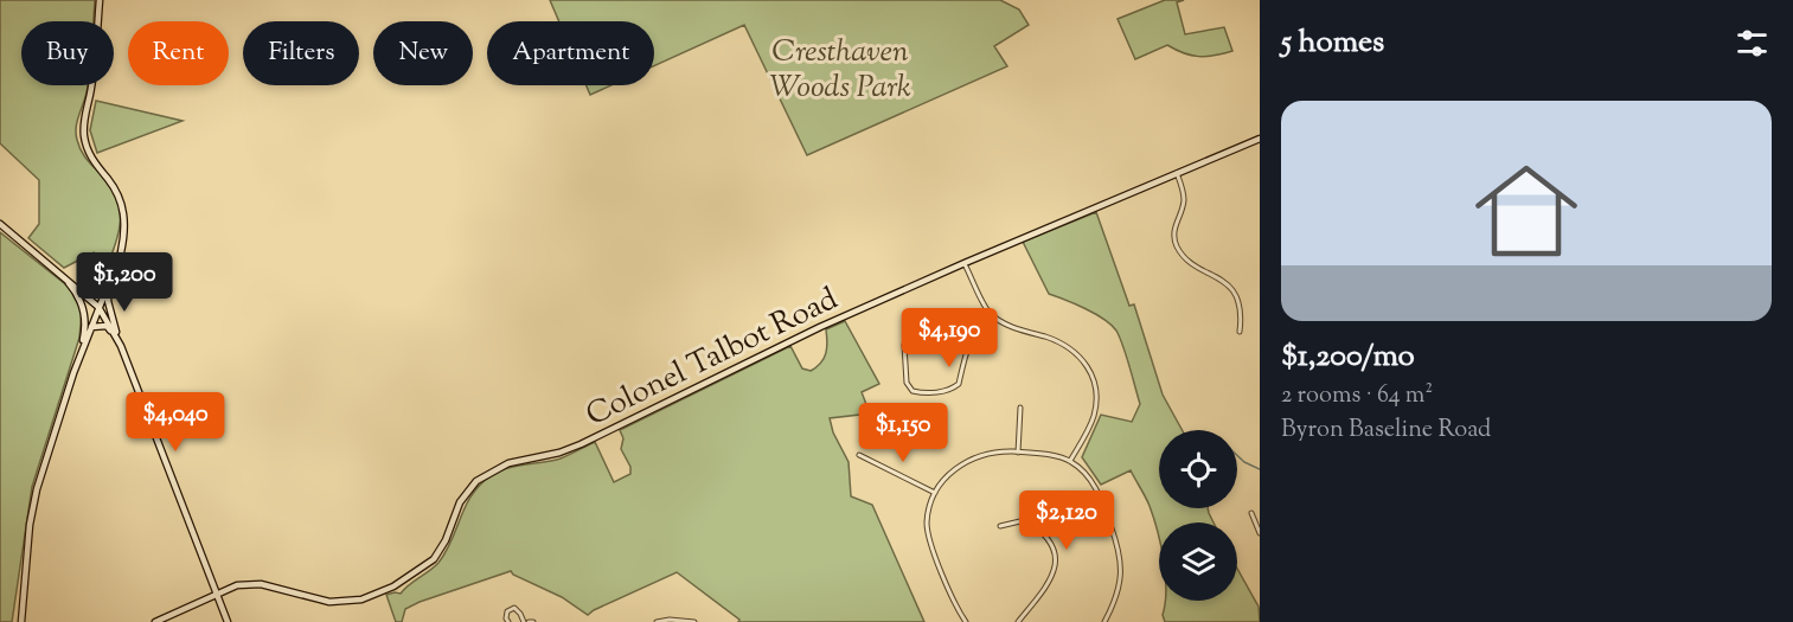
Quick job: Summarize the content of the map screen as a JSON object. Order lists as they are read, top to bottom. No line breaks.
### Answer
{"streets":{"main road":["Colonel Talbot Road"]},"parks":["Cresthaven Woods Park"],"page":{"heading":"5 homes","chip":["Buy","Rent","Filters","New","Apartment"],"list":[{"name":"$1,200/mo","note":"2 rooms · 64 m² · Byron Baseline Road"}],"price":["$1,200","$4,190","$4,040","$1,150","$2,120"]}}
